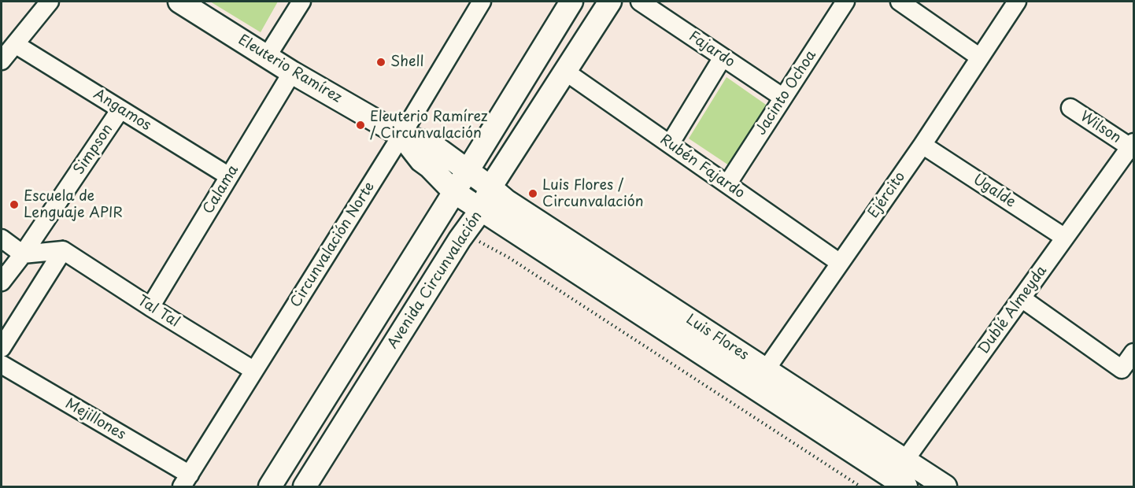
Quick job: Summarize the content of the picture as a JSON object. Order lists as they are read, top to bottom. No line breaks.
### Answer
{"streets":{"main road":["Eleuterio Ramírez","Avenida Circunvalación","Luis Flores"],"street":["Fajardo","Jacinto Ochoa","Angamos","Wilson","Simpson","Rubén Fajardo","Calama","Ugalde","Ejército","Circunvalación Norte","Dublé Almeyda","Tal Tal","Mejillones"]},"crossings":[["Fajardo","Jacinto Ochoa"],["Eleuterio Ramírez","Calama"],["Eleuterio Ramírez","Circunvalación Norte"],["Eleuterio Ramírez","Avenida Circunvalación"],["Eleuterio Ramírez","Luis Flores"],["Jacinto Ochoa","Rubén Fajardo"],["Angamos","Simpson"],["Angamos","Calama"],["Wilson","Dublé Almeyda"],["Rubén Fajardo","Ejército"],["Rubén Fajardo","Avenida Circunvalación"],["Calama","Tal Tal"],["Ugalde","Ejército"],["Ugalde","Dublé Almeyda"],["Ejército","Luis Flores"],["Circunvalación Norte","Tal Tal"],["Circunvalación Norte","Mejillones"],["Avenida Circunvalación","Luis Flores"],["Dublé Almeyda","Luis Flores"]],"places":["Shell","Eleuterio Ramírez / Circunvalación","Luis Flores / Circunvalación","Escuela de Lenguaje APIR"]}
